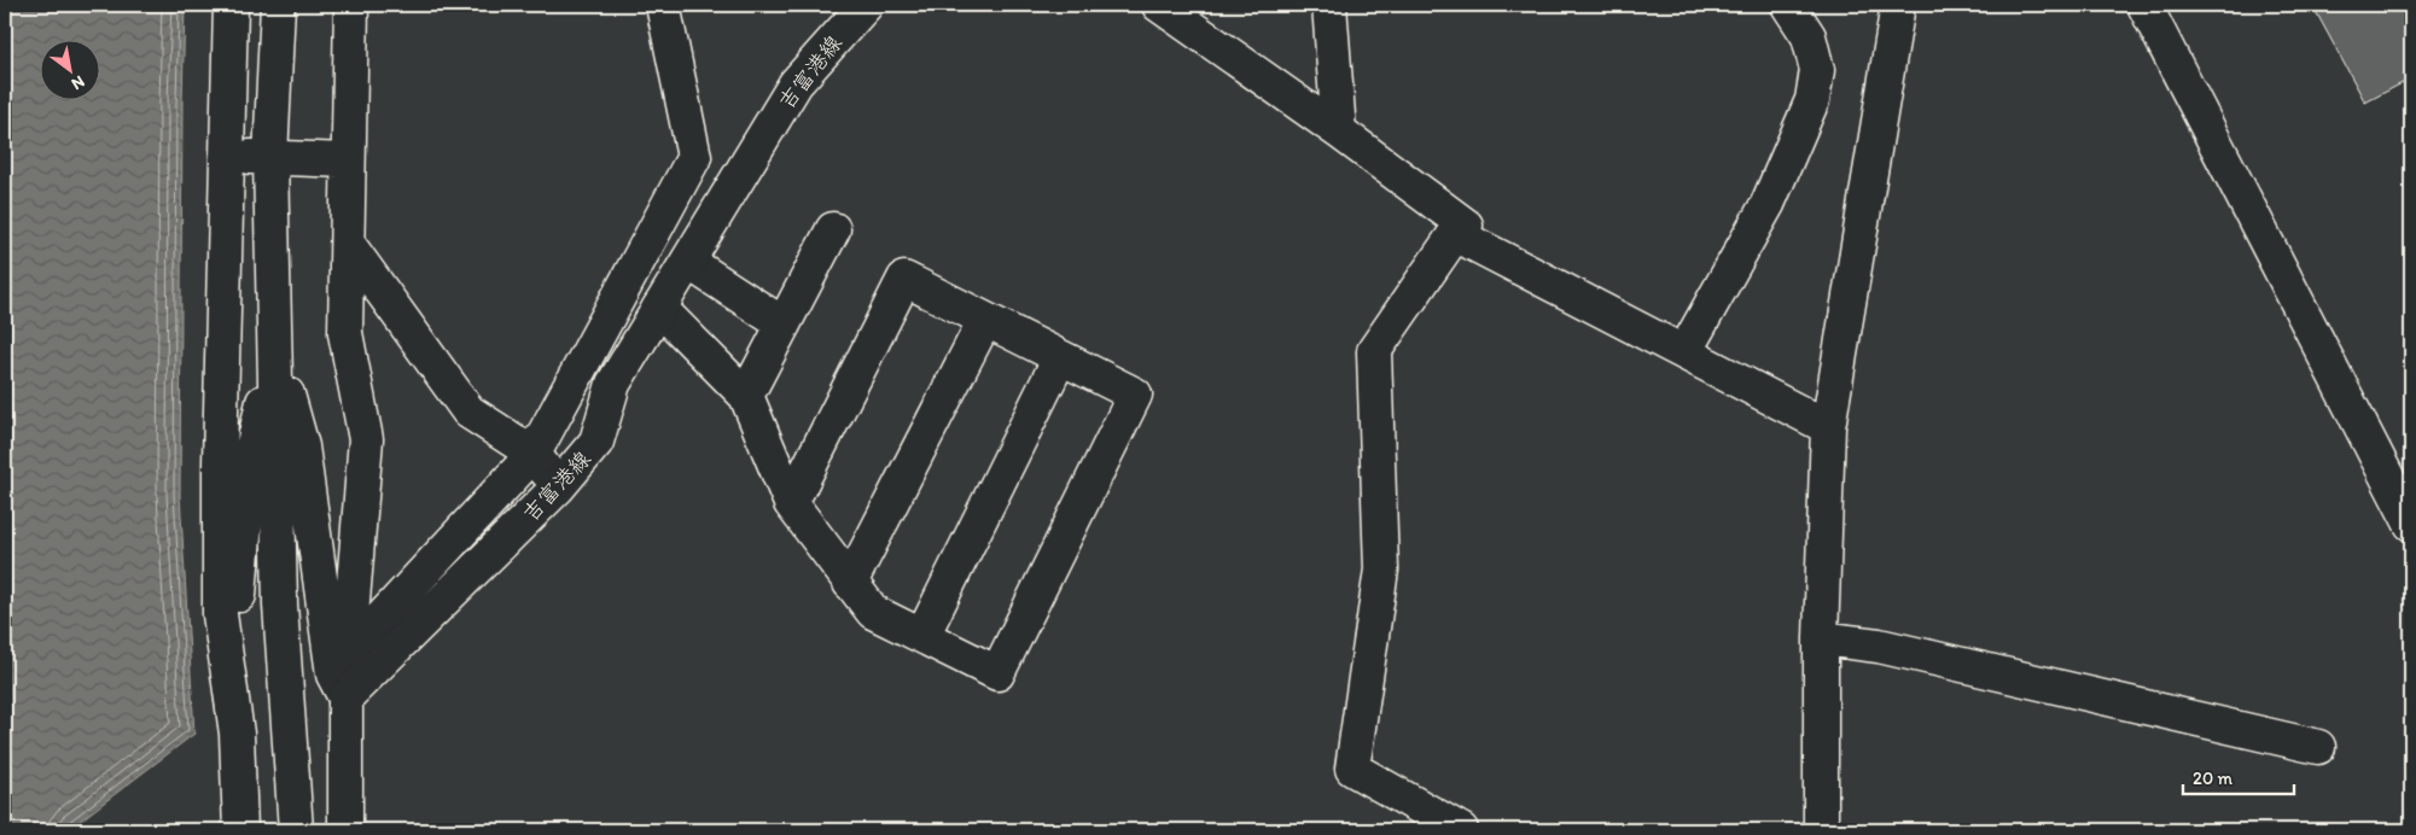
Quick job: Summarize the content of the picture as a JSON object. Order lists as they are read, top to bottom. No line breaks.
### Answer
{"streets":{"street":["吉富港線"]},"scale_bar":"20 m","north":"bottom right"}
